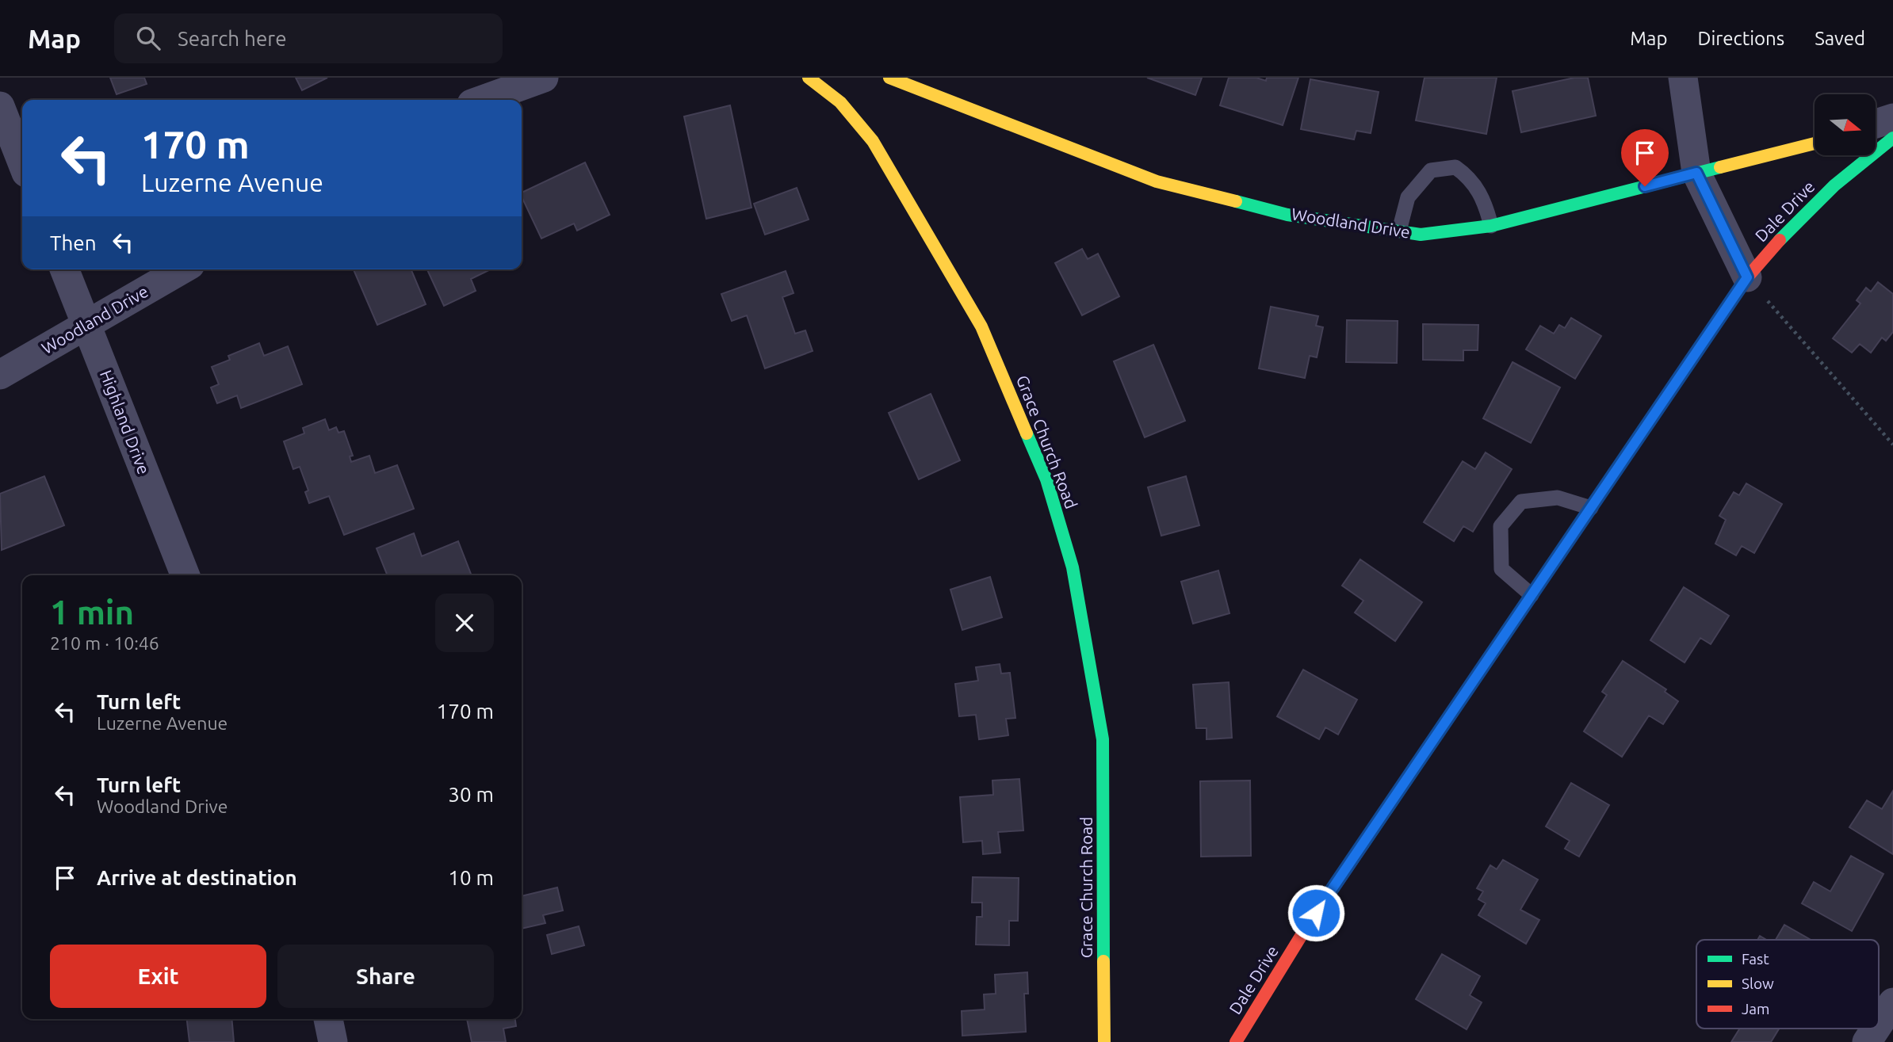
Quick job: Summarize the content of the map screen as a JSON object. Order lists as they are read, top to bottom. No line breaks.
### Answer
{"streets":{"street":["Dale Drive","Woodland Drive","Highland Drive","Grace Church Road"]},"crossings":[["Woodland Drive","Highland Drive"]],"legend":["Fast","Slow","Jam"],"north":"right","page":{"header":"Map","search":"Search here","nav":["Map","Directions","Saved"],"turn":["170 m","Luzerne Avenue"],"then":"Then","heading":["1 min","210 m · 10:46"],"list":[{"name":"Turn left","note":"Luzerne Avenue","value":"170 m"},{"name":"Turn left","note":"Woodland Drive","value":"30 m"},{"name":"Arrive at destination","value":"10 m"}],"buttons":["Exit","Share"]}}
